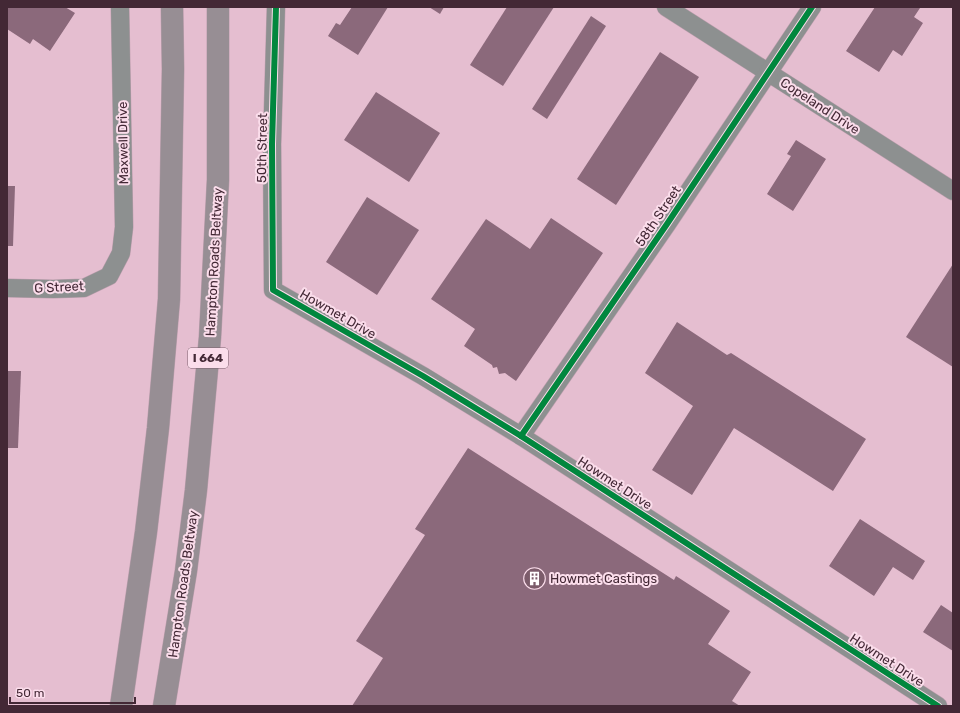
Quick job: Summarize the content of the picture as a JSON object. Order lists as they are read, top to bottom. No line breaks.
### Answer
{"streets":{"highway":["Hampton Roads Beltway","I 664"],"street":["Copeland Drive","Maxwell Drive","50th Street","58th Street","G Street","Howmet Drive"]},"crossings":[["Copeland Drive","58th Street"],["Maxwell Drive","G Street"],["50th Street","Howmet Drive"],["58th Street","Howmet Drive"]],"places":{"building":["Howmet Castings"]},"scale_bar":"50 m"}
